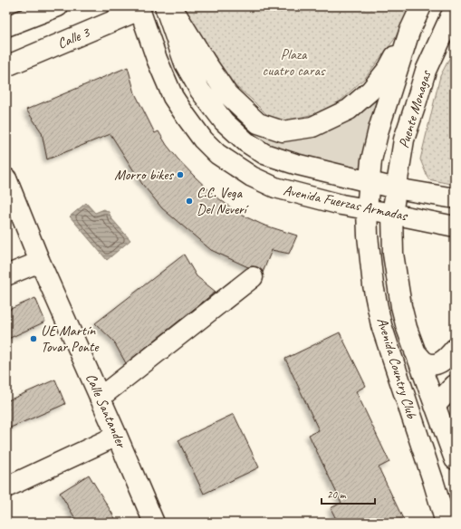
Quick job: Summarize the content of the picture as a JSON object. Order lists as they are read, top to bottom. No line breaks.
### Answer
{"streets":{"street":["Calle 3","Puente Monagas","Avenida Fuerzas Armadas","Avenida Country Club","Calle Santander"]},"crossings":[["Calle 3","Avenida Fuerzas Armadas"],["Puente Monagas","Avenida Fuerzas Armadas"],["Puente Monagas","Avenida Country Club"],["Avenida Fuerzas Armadas","Avenida Country Club"]],"parks":["Plaza cuatro caras"],"places":["Morro bikes","C.C. Vega Del Neverí","UE Martín Tovar Ponte"],"scale_bar":"20 m"}
